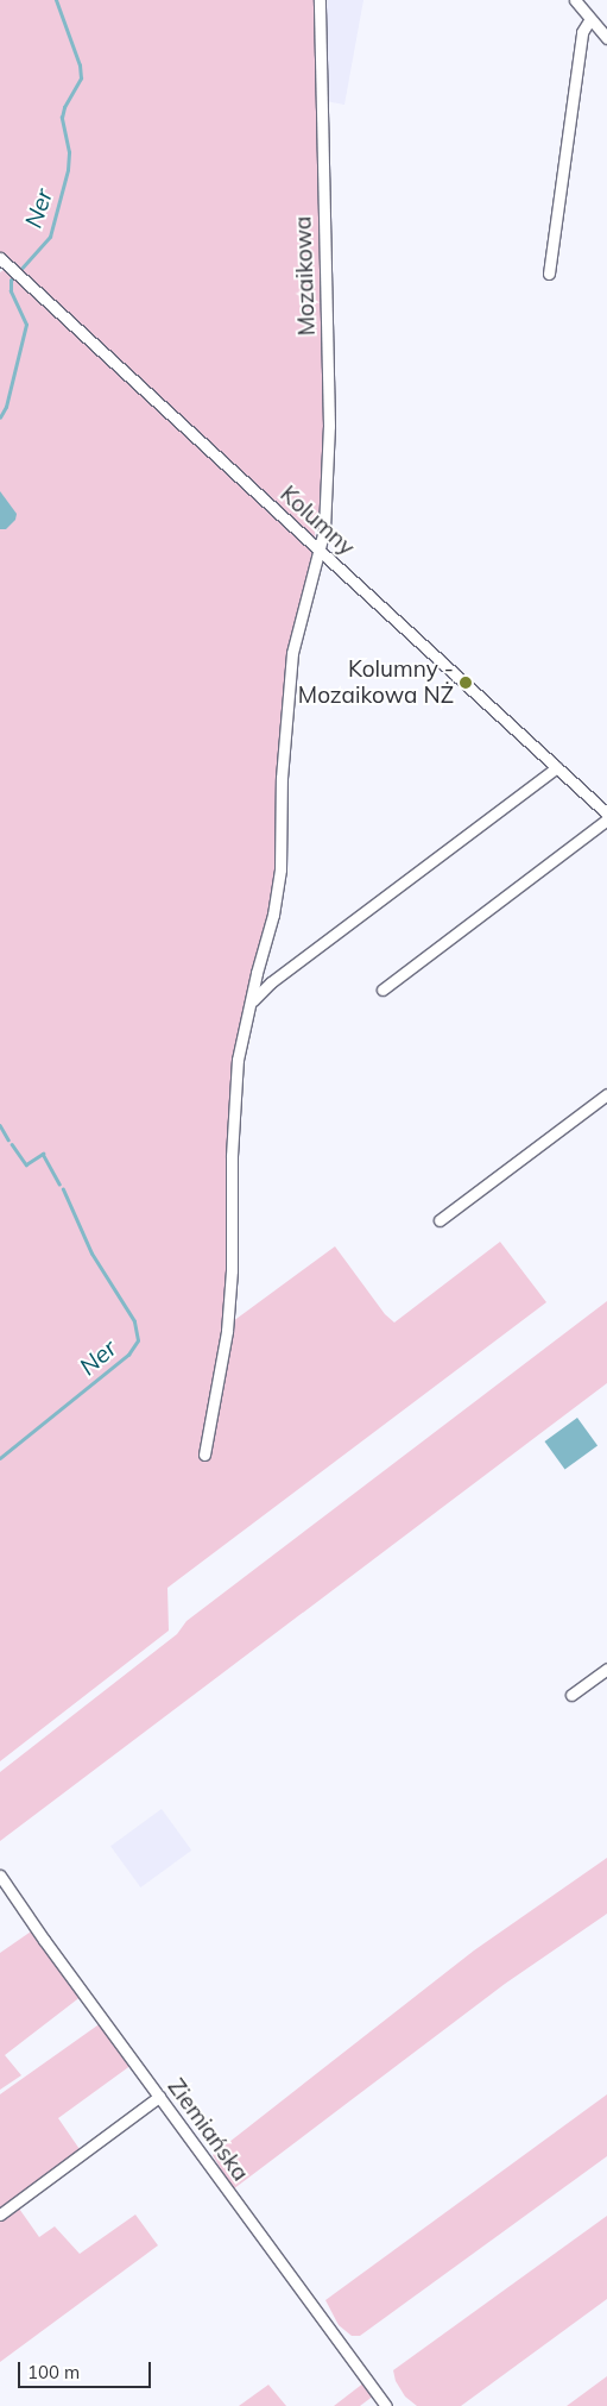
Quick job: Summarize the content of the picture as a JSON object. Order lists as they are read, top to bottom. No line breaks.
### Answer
{"streets":{"street":["Mozaikowa","Kolumny","Ziemiańska"]},"crossings":[["Mozaikowa","Kolumny"]],"water":["Ner"],"places":["Kolumny - Mozaikowa NŻ"],"scale_bar":"100 m"}
